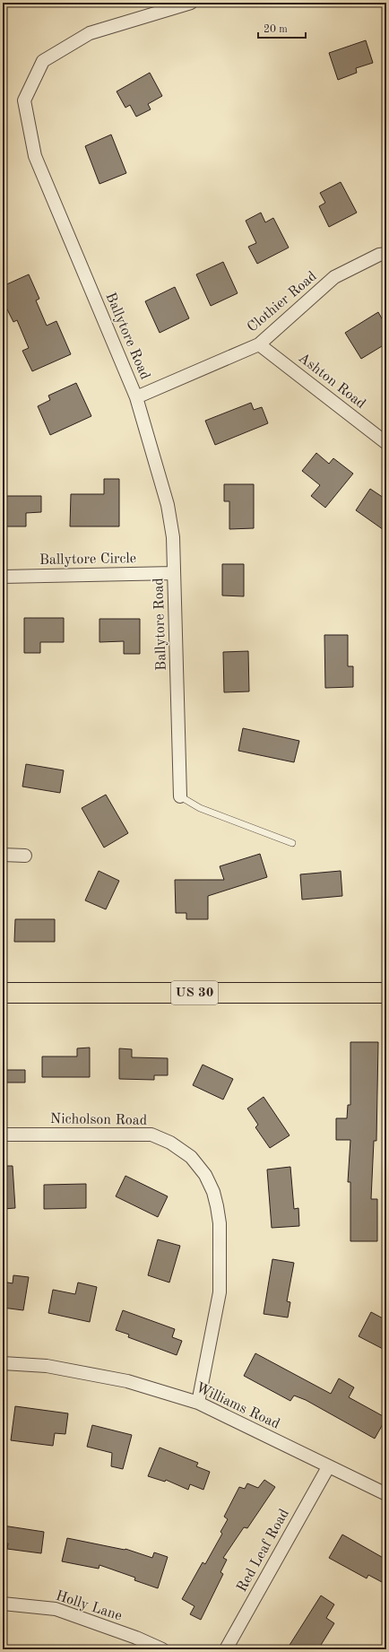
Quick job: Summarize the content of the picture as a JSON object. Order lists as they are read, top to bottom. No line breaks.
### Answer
{"streets":{"highway":["US 30"],"street":["Clothier Road","Ballytore Road","Ashton Road","Ballytore Circle","Nicholson Road","Williams Road","Red Leaf Road","Holly Lane"]},"crossings":[["Clothier Road","Ballytore Road"],["Clothier Road","Ashton Road"],["Ballytore Road","Ballytore Circle"],["Nicholson Road","Williams Road"],["Williams Road","Red Leaf Road"]],"scale_bar":"20 m"}
